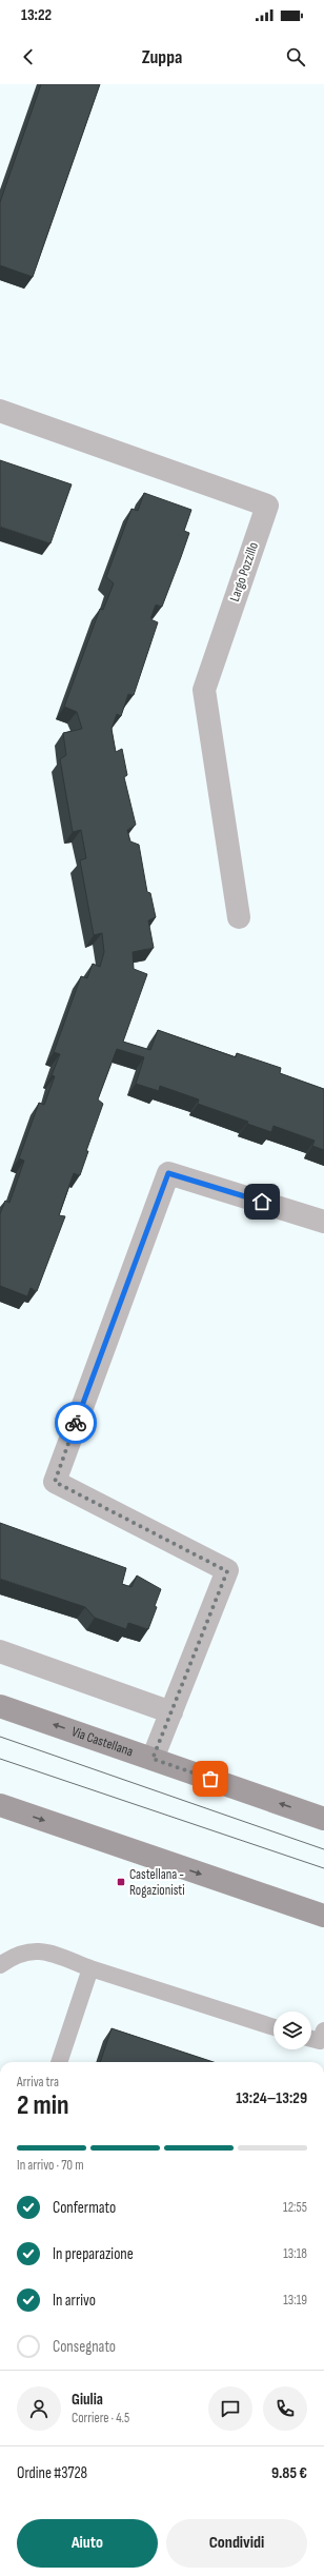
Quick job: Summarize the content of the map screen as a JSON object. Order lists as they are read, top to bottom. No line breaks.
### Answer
{"streets":{"main road":["Via Castellana"],"street":["Largo Pozzillo"]},"places":{"transit":["Castellana - Rogazionisti"]},"page":{"status":"13:22","header":"Zuppa","heading":["2 min","Arriva tra","13:24–13:29"],"panel":["Giulia","Corriere · 4.5","Ordine #3728","9.85 €"],"bar":"In arrivo · 70 m","list":[["Confermato","12:55"],["In preparazione","13:18"],["In arrivo","13:19"],"Consegnato"],"buttons":["Aiuto","Condividi"]}}
